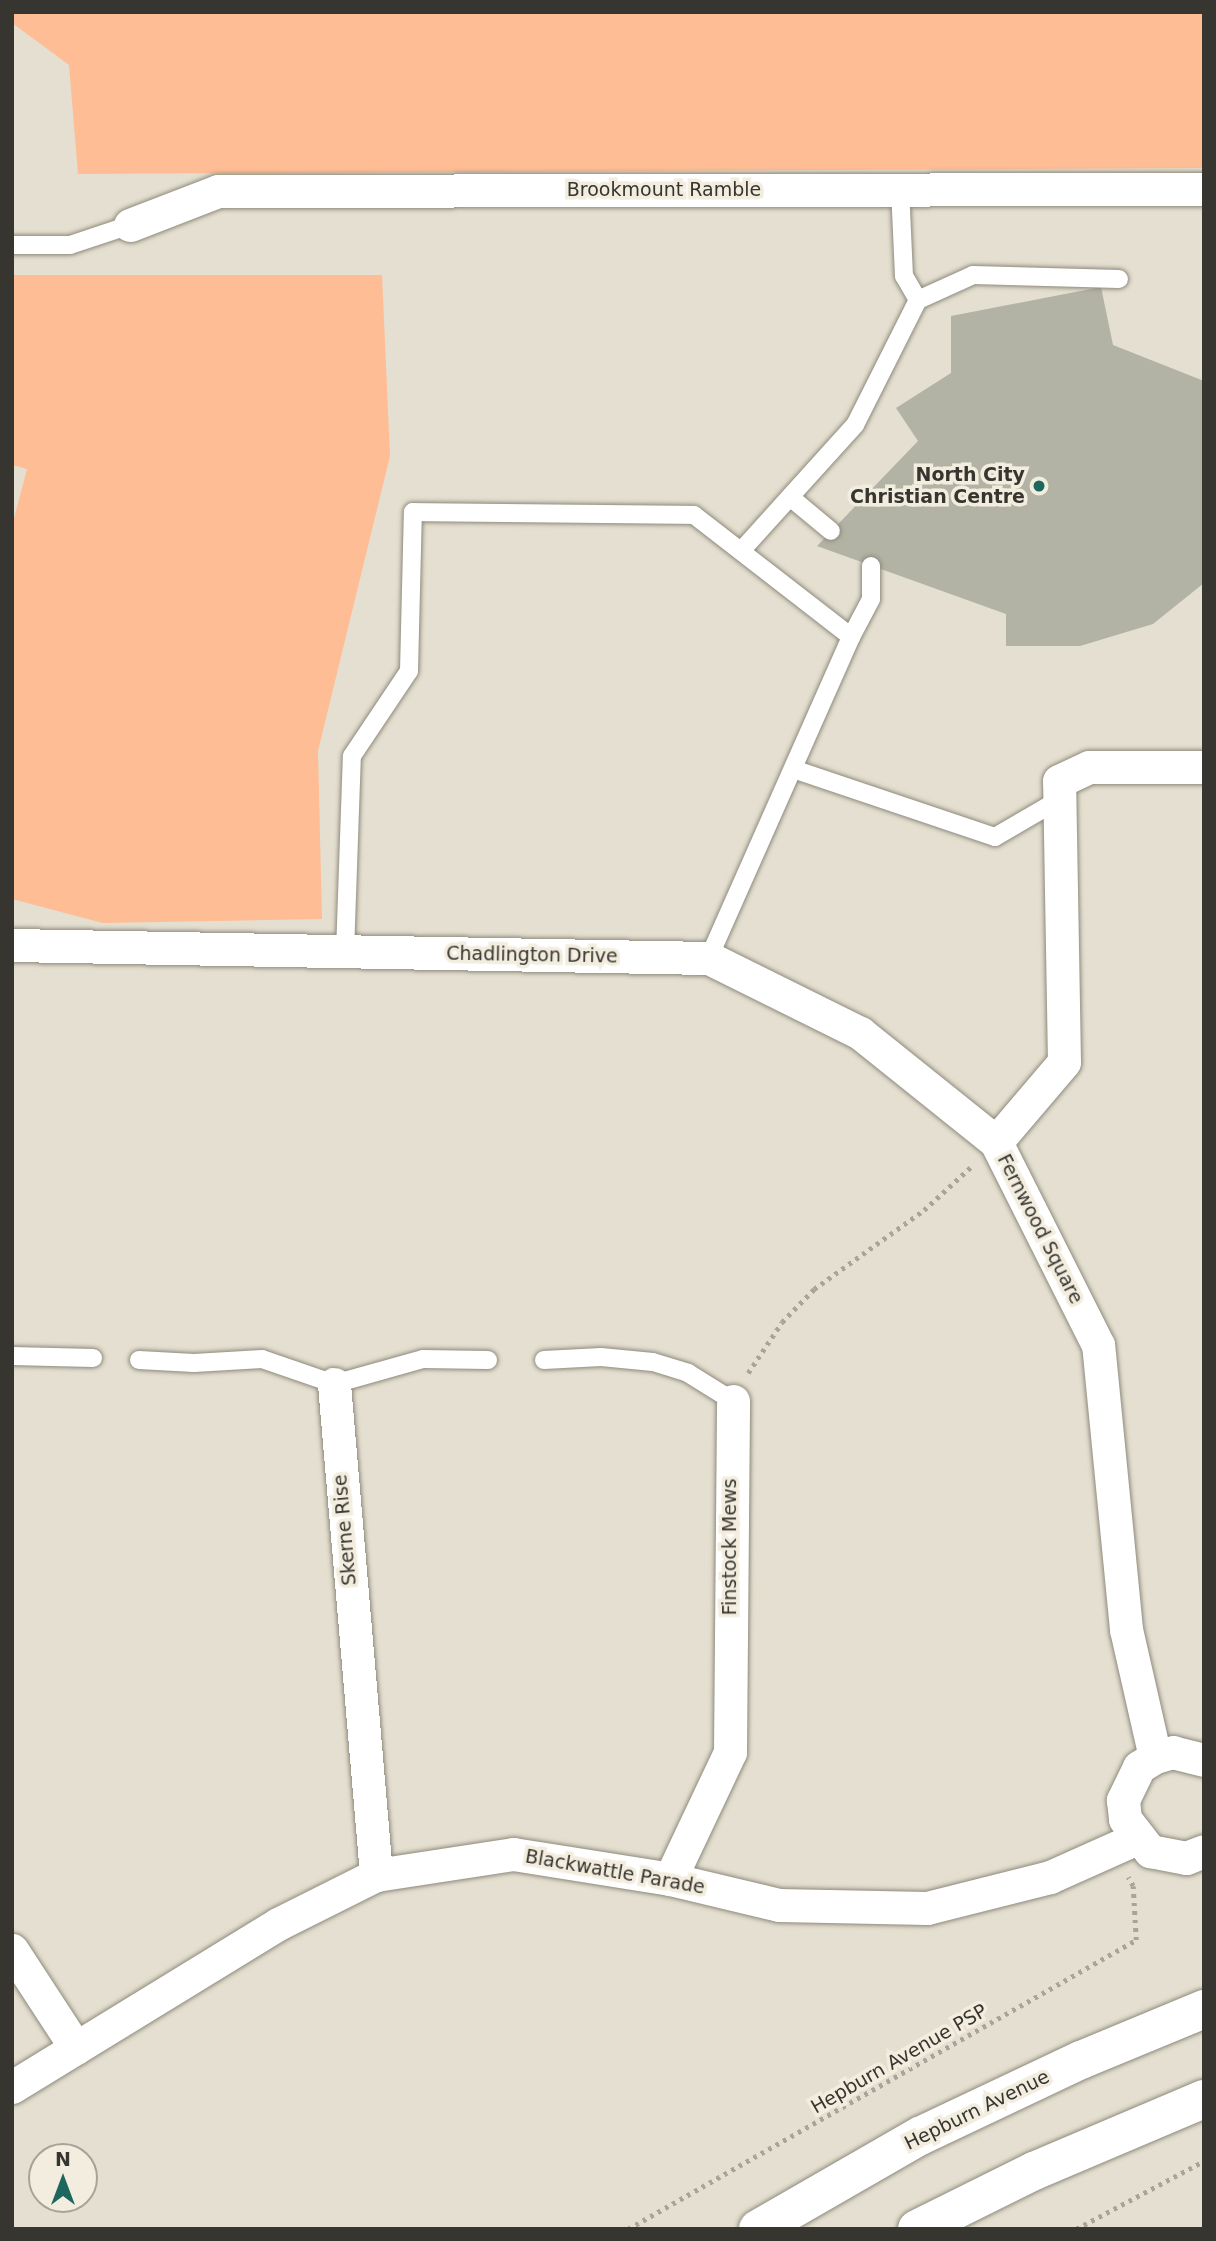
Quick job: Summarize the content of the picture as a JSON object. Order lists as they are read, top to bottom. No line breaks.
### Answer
{"streets":{"main road":["Hepburn Avenue"],"street":["Brookmount Ramble","Chadlington Drive","Fernwood Square","Skerne Rise","Finstock Mews","Blackwattle Parade"],"path":["Hepburn Avenue PSP"]},"crossings":[["Chadlington Drive","Fernwood Square"],["Skerne Rise","Blackwattle Parade"],["Finstock Mews","Blackwattle Parade"]],"places":["North City Christian Centre"],"north":"top"}
